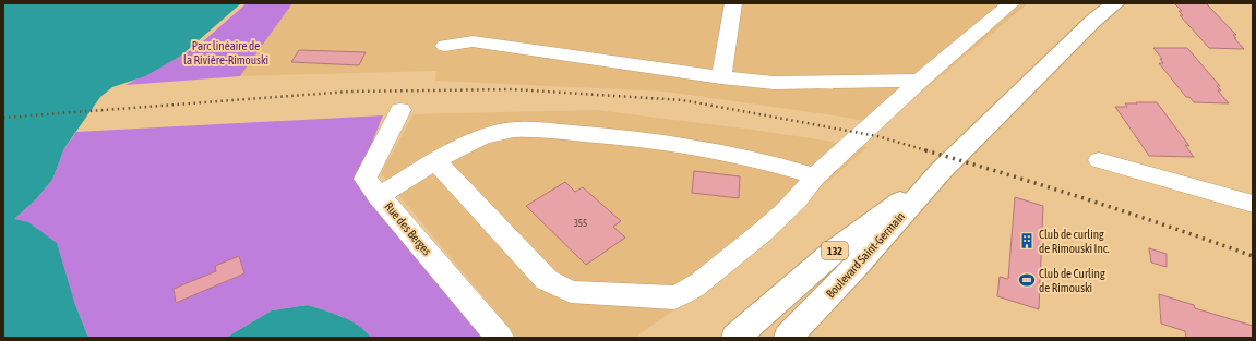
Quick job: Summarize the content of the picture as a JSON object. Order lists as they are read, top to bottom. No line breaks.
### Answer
{"streets":{"main road":["132","Boulevard Saint-Germain"],"street":["Rue des Berges"]},"parks":["Parc linéaire de la Rivière-Rimouski"],"places":{"building":["Club de curling de Rimouski Inc."],"sports":["Club de Curling de Rimouski"]},"house_numbers":["355"]}
